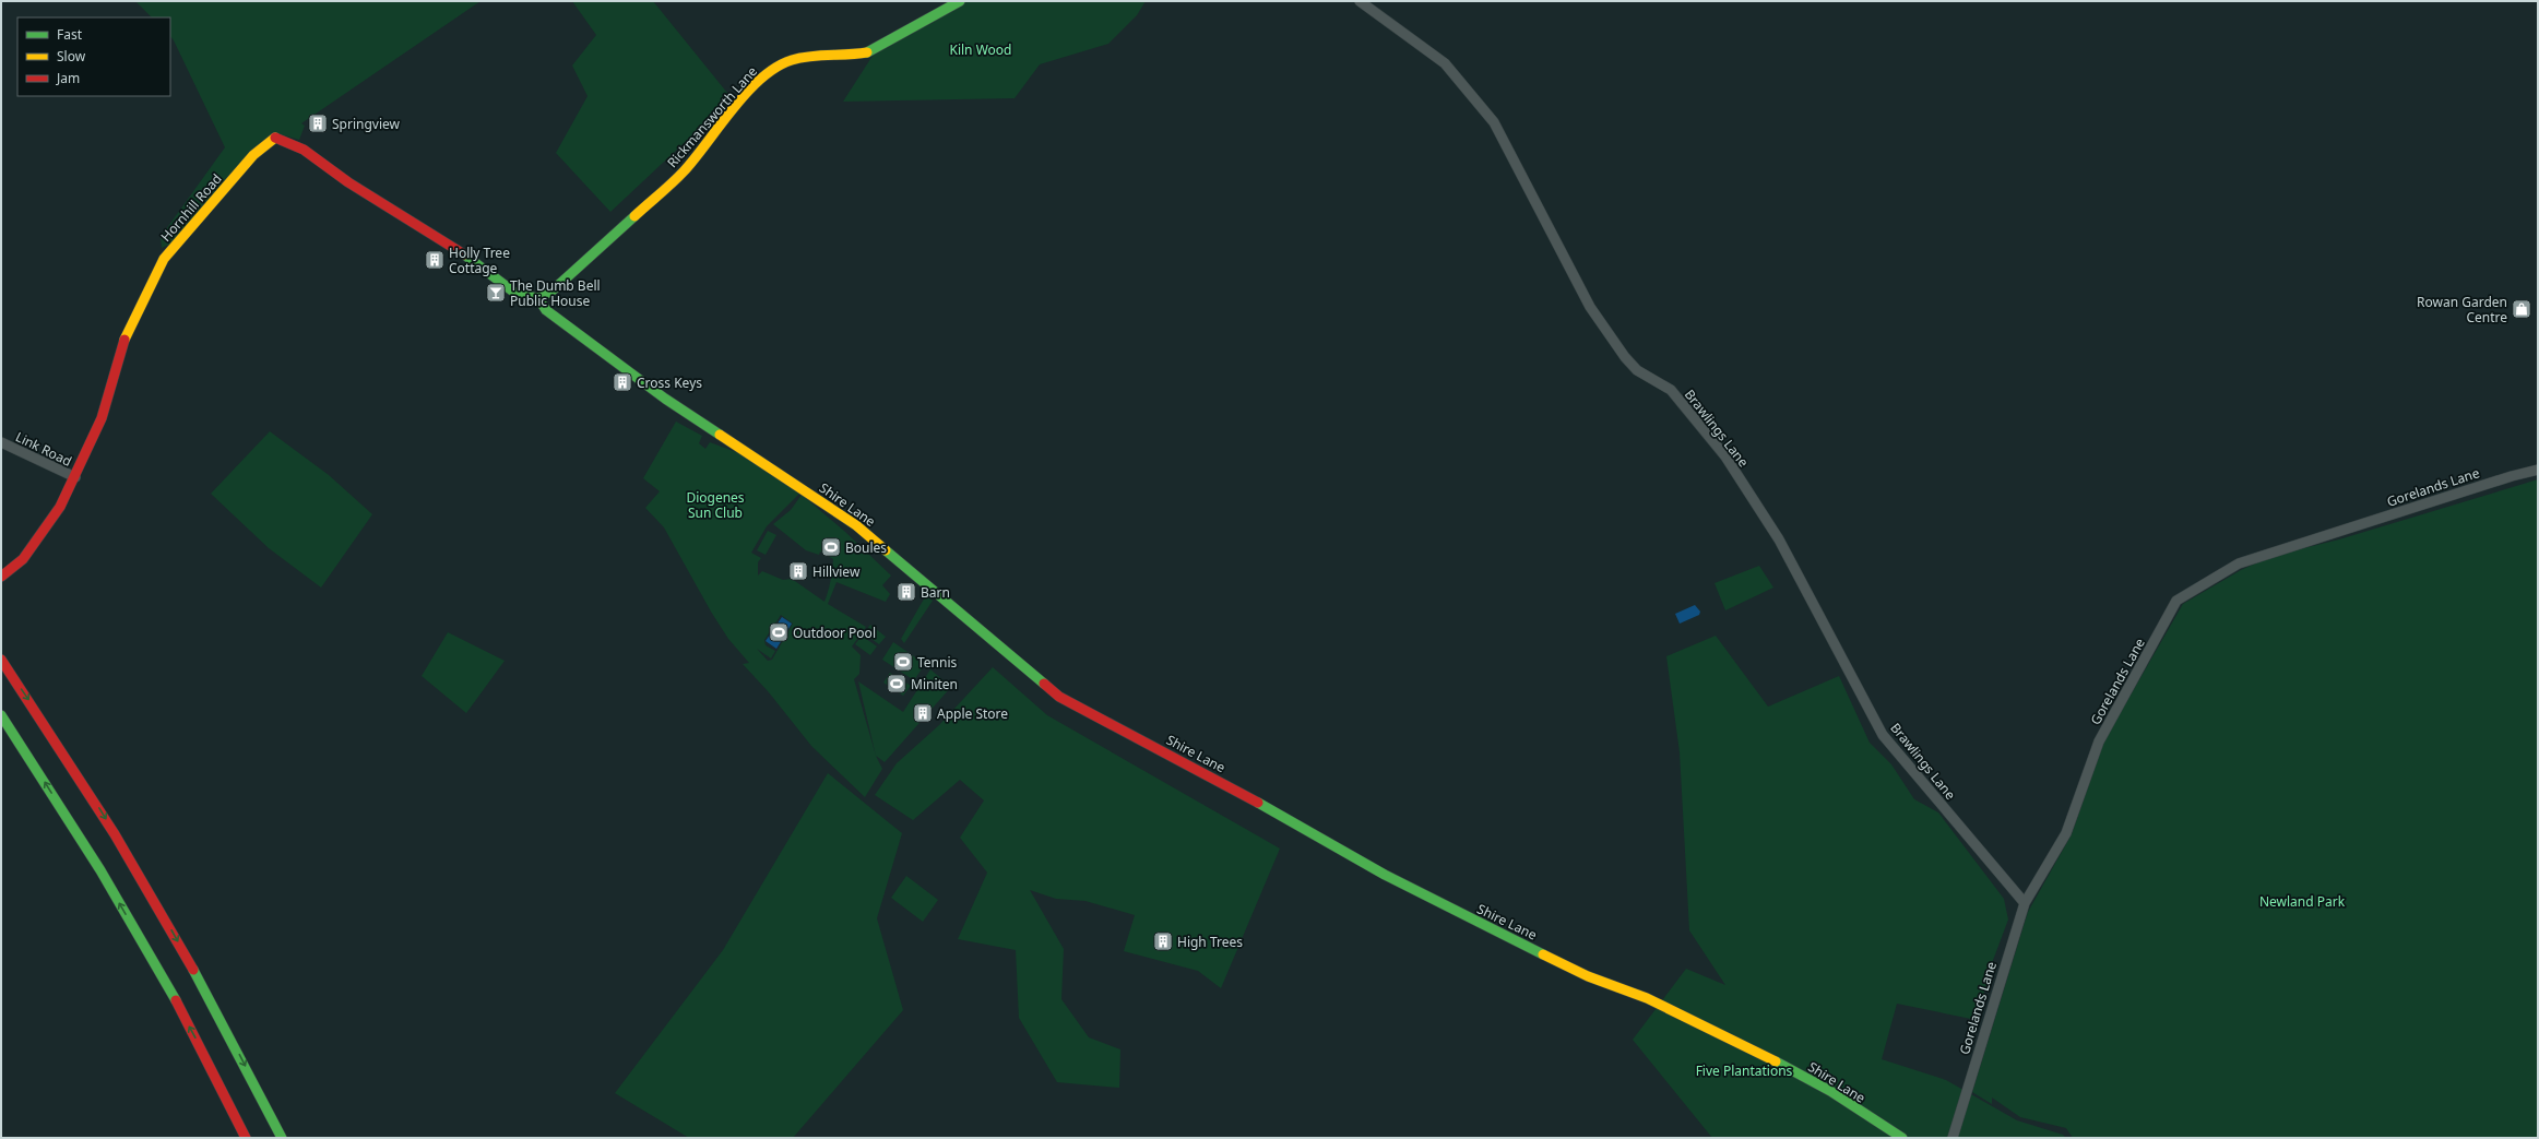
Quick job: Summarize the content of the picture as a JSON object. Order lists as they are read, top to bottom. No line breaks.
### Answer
{"streets":{"main road":["Rickmansworth Lane","Hornhill Road","Shire Lane"],"street":["Brawlings Lane","Link Road","Gorelands Lane"]},"crossings":[["Rickmansworth Lane","Hornhill Road"],["Rickmansworth Lane","Shire Lane"],["Hornhill Road","Link Road"],["Hornhill Road","Shire Lane"],["Brawlings Lane","Gorelands Lane"]],"parks":["Kiln Wood","Diogenes Sun Club","Newland Park","Five Plantations"],"places":{"building":["Springview","Holly Tree Cottage","Cross Keys","Hillview","Barn","Apple Store","High Trees"],"bar":["The Dumb Bell Public House"],"shop":["Rowan Garden Centre"],"sports":["Boules","Outdoor Pool","Tennis","Miniten"]},"legend":["Fast","Slow","Jam"]}
